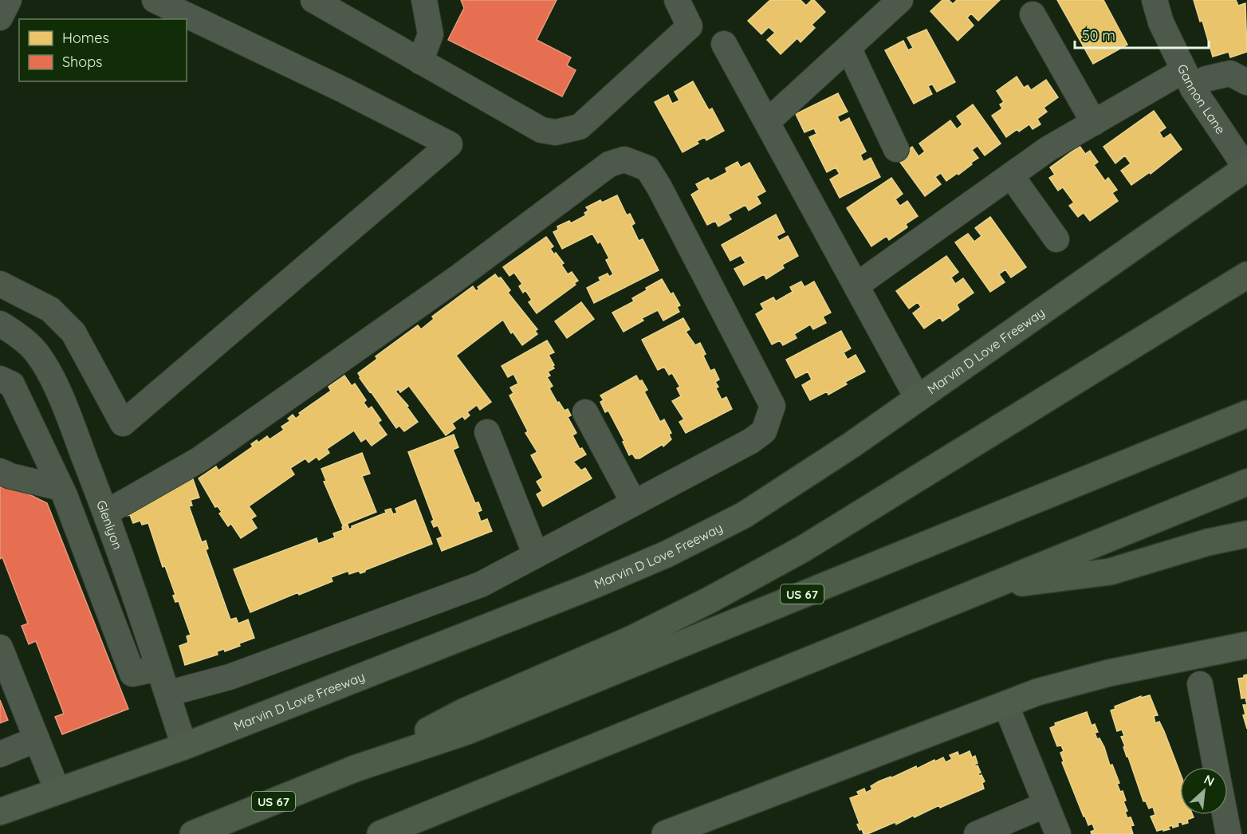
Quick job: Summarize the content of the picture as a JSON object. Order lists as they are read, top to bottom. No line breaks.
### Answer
{"streets":{"highway":["US 67"],"main road":["Marvin D Love Freeway"],"street":["Gannon Lane","Glenlyon"]},"crossings":[["Gannon Lane","Marvin D Love Freeway"],["Marvin D Love Freeway","Glenlyon"]],"legend":["Homes","Shops"],"scale_bar":"50 m","north":"top right"}
